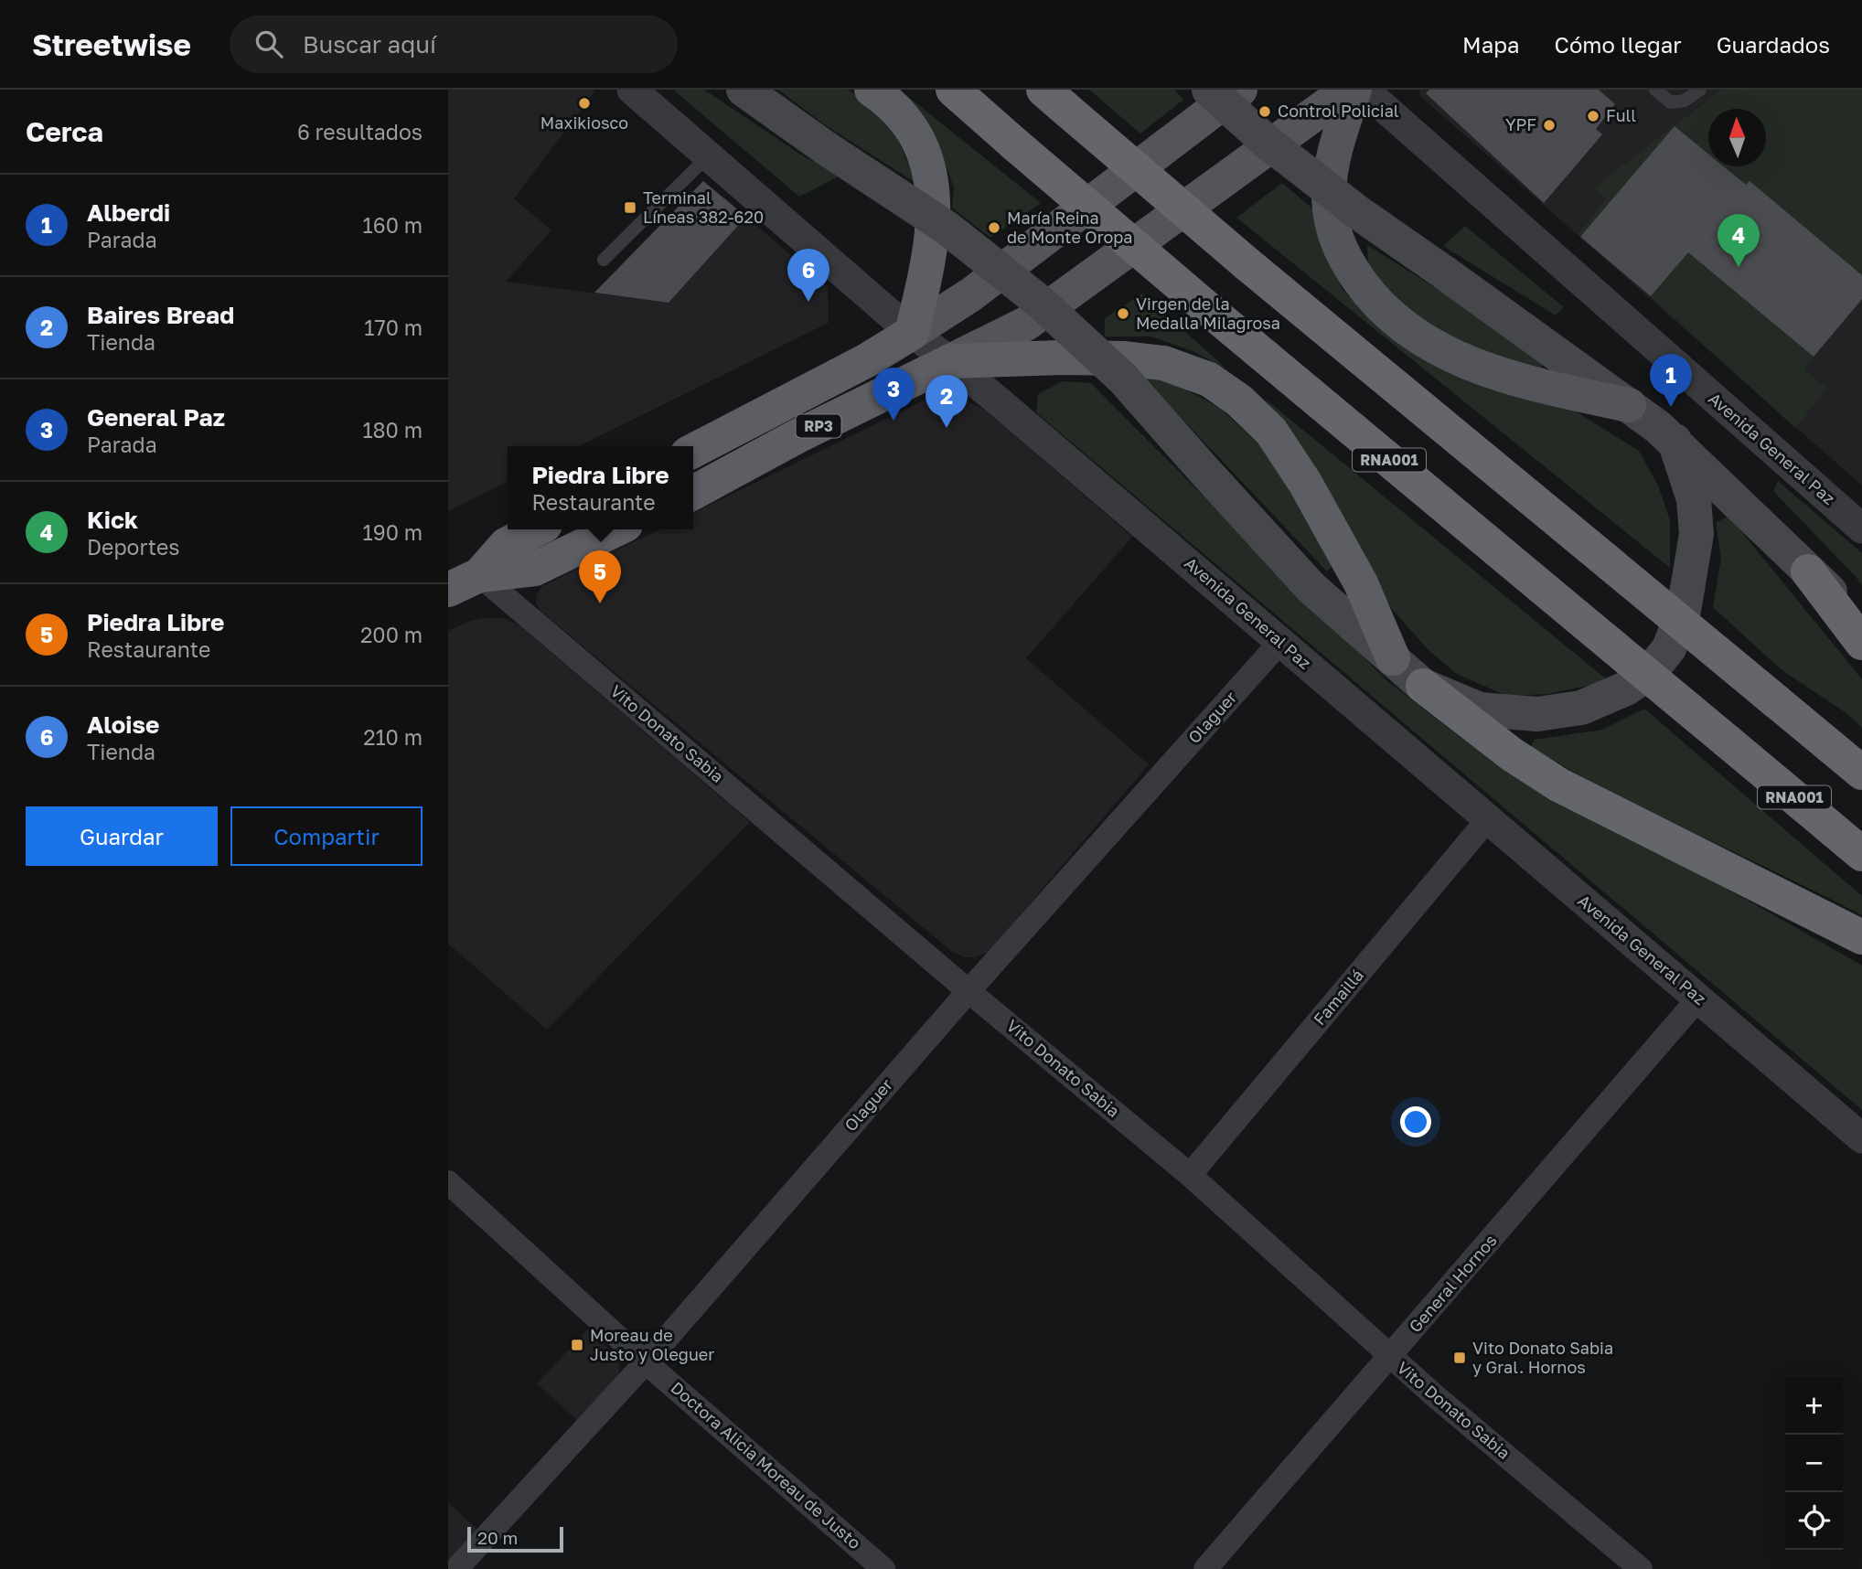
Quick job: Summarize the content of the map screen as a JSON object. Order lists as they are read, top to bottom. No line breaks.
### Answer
{"streets":{"highway":["RP3","RNA001"],"street":["Avenida General Paz","Olaguer","Vito Donato Sabia","Famaillá","General Hornos","Doctora Alicia Moreau de Justo"]},"crossings":[["RP3","Avenida General Paz"],["Avenida General Paz","Olaguer"],["Avenida General Paz","Famaillá"],["Avenida General Paz","General Hornos"],["Olaguer","Vito Donato Sabia"],["Olaguer","Doctora Alicia Moreau de Justo"],["Vito Donato Sabia","Famaillá"],["Vito Donato Sabia","General Hornos"]],"places":{"other":["Maxikiosco","Control Policial","Full","YPF","María Reina de Monte Oropa","Virgen de la Medalla Milagrosa"],"transit":["Terminal Líneas 382-620","Moreau de Justo y Oleguer","Vito Donato Sabia y Gral. Hornos"]},"scale_bar":"20 m","north":"top","page":{"header":"Streetwise","search":"Buscar aquí","nav":["Mapa","Cómo llegar","Guardados"],"heading":["Cerca","6 resultados"],"list":[{"mark":"1","name":"Alberdi","note":"Parada","value":"160 m"},{"mark":"2","name":"Baires Bread","note":"Tienda","value":"170 m"},{"mark":"3","name":"General Paz","note":"Parada","value":"180 m"},{"mark":"4","name":"Kick","note":"Deportes","value":"190 m"},{"mark":"5","name":"Piedra Libre","note":"Restaurante","value":"200 m"},{"mark":"6","name":"Aloise","note":"Tienda","value":"210 m"}],"pins":["4","6","1","3","2","5"],"popup":["Piedra Libre","Restaurante"],"buttons":["Guardar","Compartir"],"map_buttons":["+","−"],"scale":"20 m"}}
